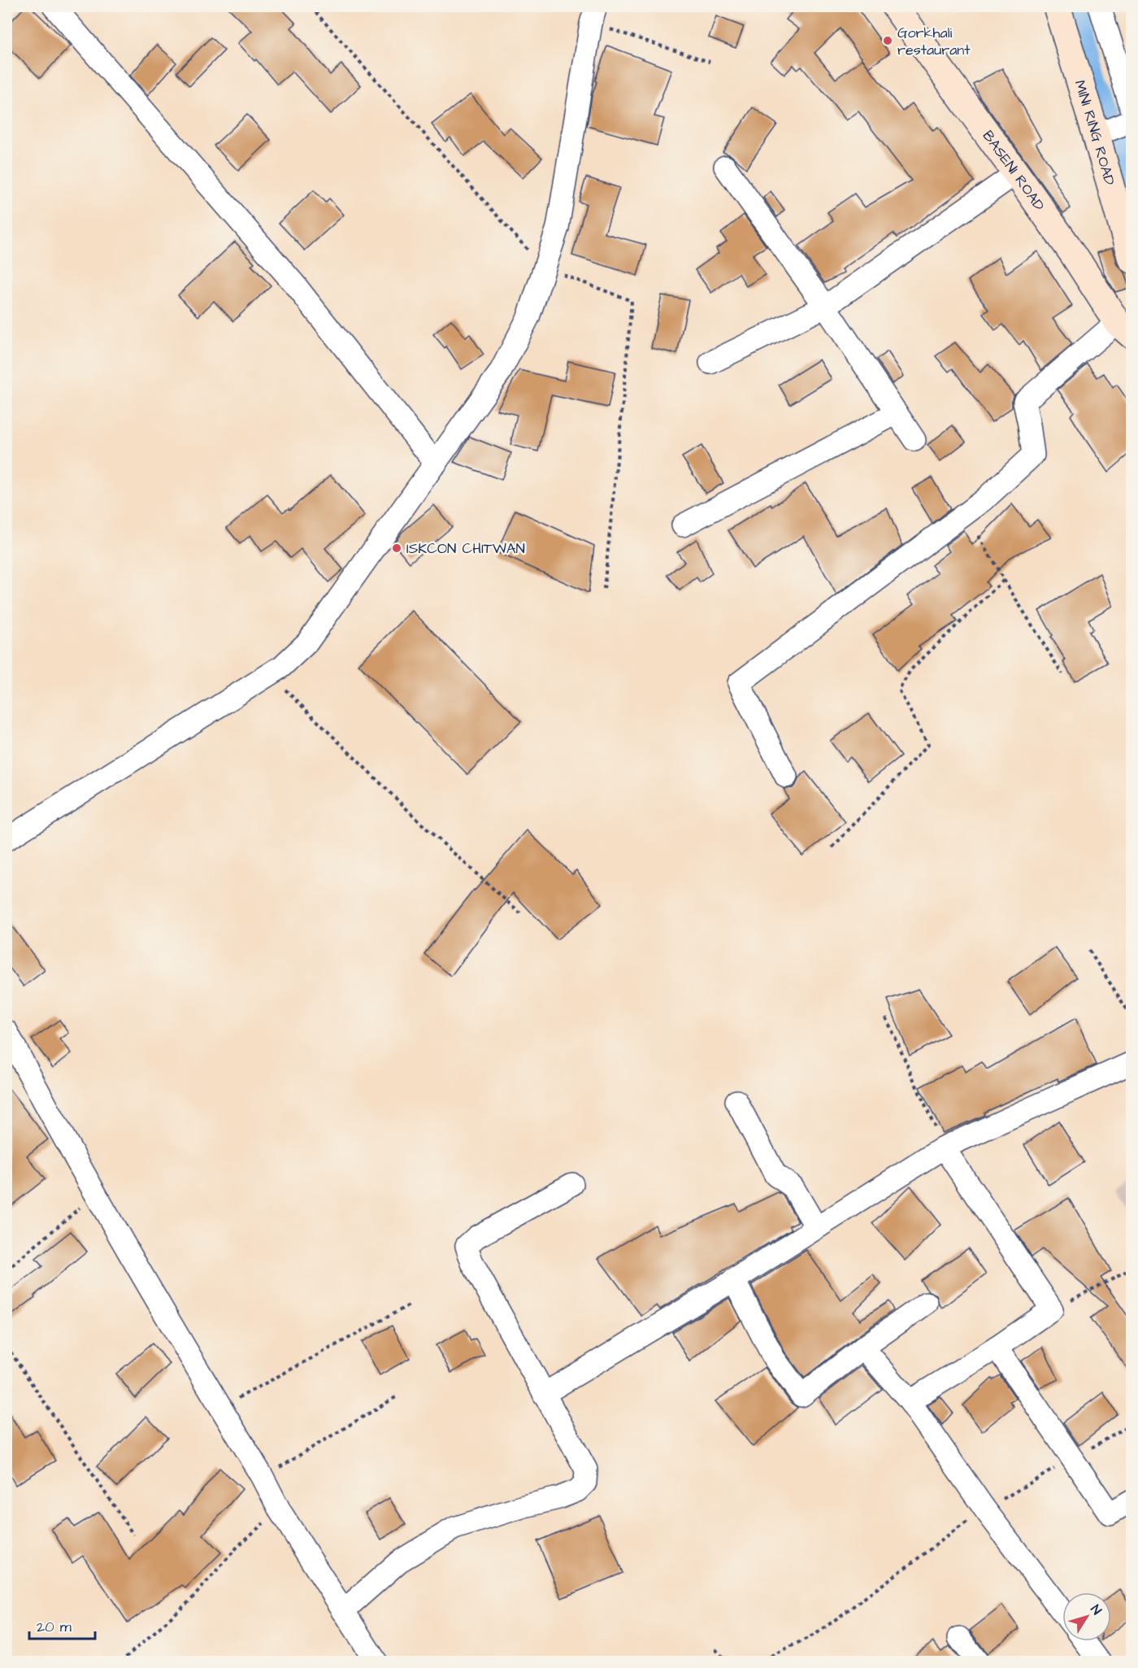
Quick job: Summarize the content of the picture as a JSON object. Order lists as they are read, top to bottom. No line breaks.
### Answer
{"streets":{"street":["MINI RING ROAD","BASENI ROAD"]},"places":["Gorkhali restaurant","ISKCON CHITWAN"],"scale_bar":"20 m","north":"top right"}
